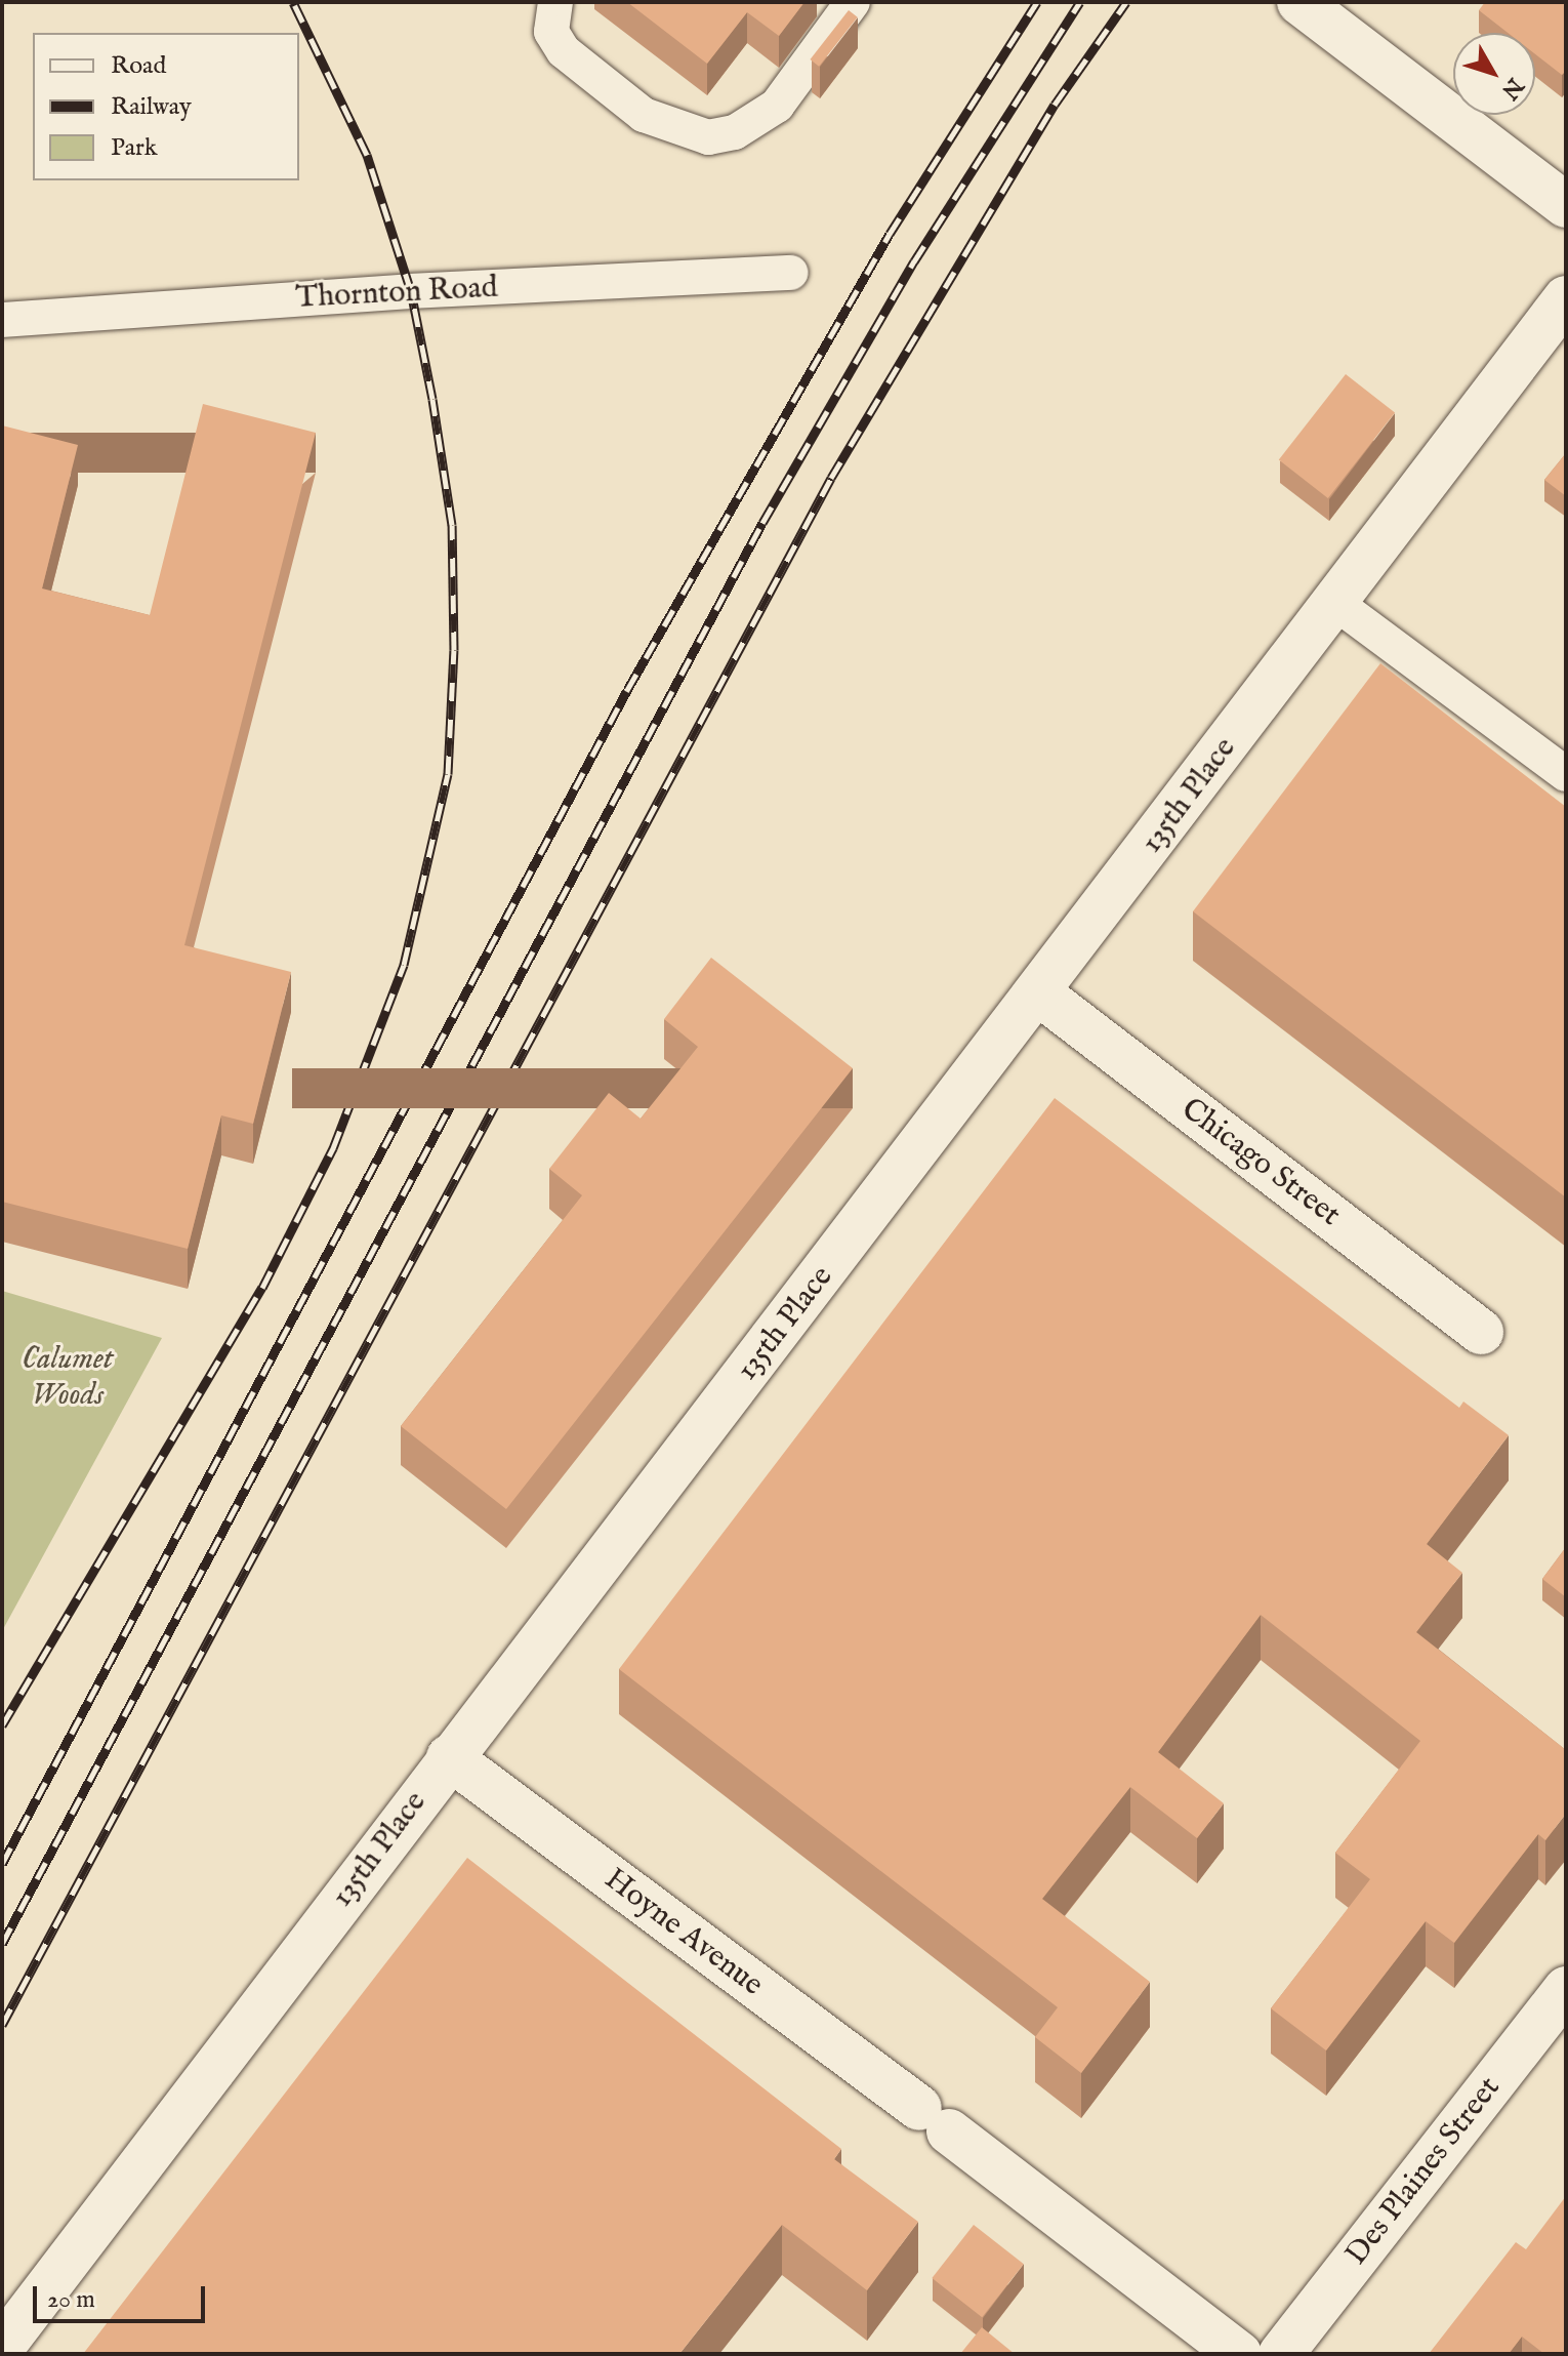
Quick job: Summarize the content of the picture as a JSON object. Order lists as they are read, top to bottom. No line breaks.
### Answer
{"streets":{"street":["135th Place","Chicago Street","Hoyne Avenue","Des Plaines Street"],"lane":["Thornton Road"]},"crossings":[["135th Place","Chicago Street"],["135th Place","Hoyne Avenue"]],"parks":["Calumet Woods"],"legend":["Road","Railway","Park"],"scale_bar":"20 m","north":"bottom right"}
